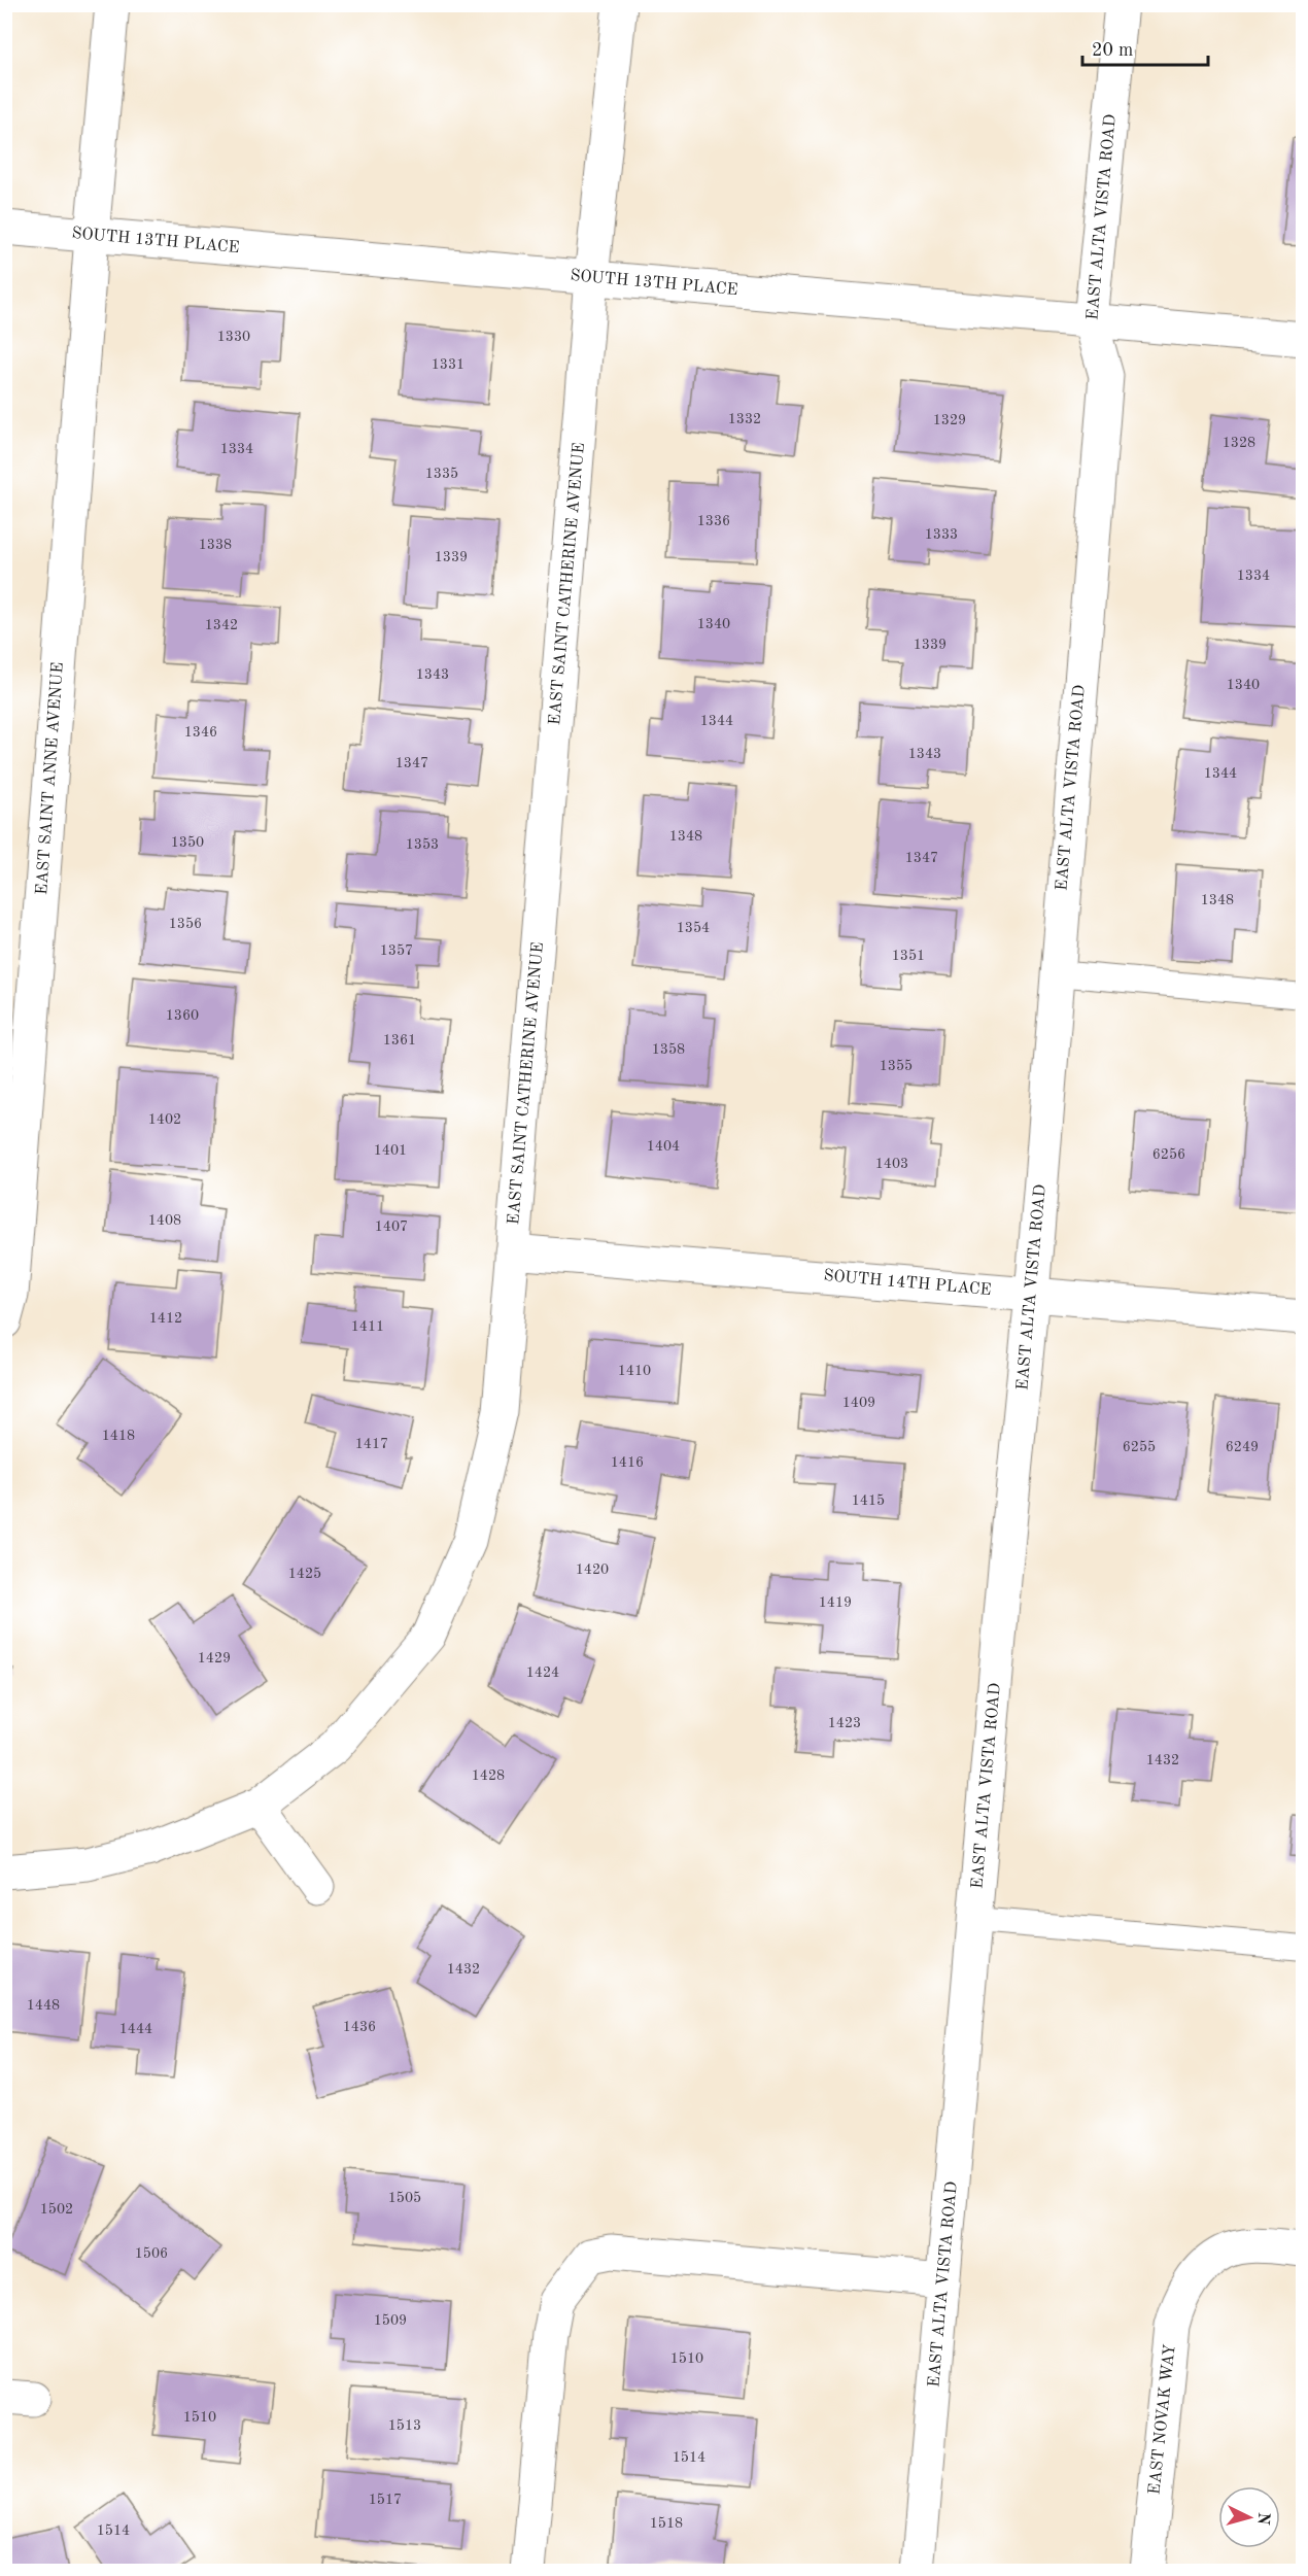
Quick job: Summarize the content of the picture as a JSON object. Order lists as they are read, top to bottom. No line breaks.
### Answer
{"streets":{"street":["EAST ALTA VISTA ROAD","SOUTH 13TH PLACE","EAST SAINT CATHERINE AVENUE","EAST SAINT ANNE AVENUE","SOUTH 14TH PLACE","EAST NOVAK WAY"]},"crossings":[["EAST ALTA VISTA ROAD","SOUTH 13TH PLACE"],["EAST ALTA VISTA ROAD","SOUTH 14TH PLACE"],["SOUTH 13TH PLACE","EAST SAINT CATHERINE AVENUE"],["SOUTH 13TH PLACE","EAST SAINT ANNE AVENUE"],["EAST SAINT CATHERINE AVENUE","SOUTH 14TH PLACE"]],"house_numbers":["1330","1331","1332","1329","1328","1334","1335","1336","1333","1338","1339","1334","1340","1342","1339","1343","1340","1344","1346","1343","1347","1344","1348","1350","1353","1347","1348","1356","1354","1357","1351","1360","1361","1358","1355","1402","1404","1401","6256","1403","1408","1407","1412","1411","1410","1409","1418","1417","6255","6249","1416","1415","1420","1425","1419","1429","1424","1423","1432","1428","1432","1448","1436","1444","1505","1502","1506","1509","1510","1510","1513","1514","1517","1518","1514"],"scale_bar":"20 m","north":"right"}
